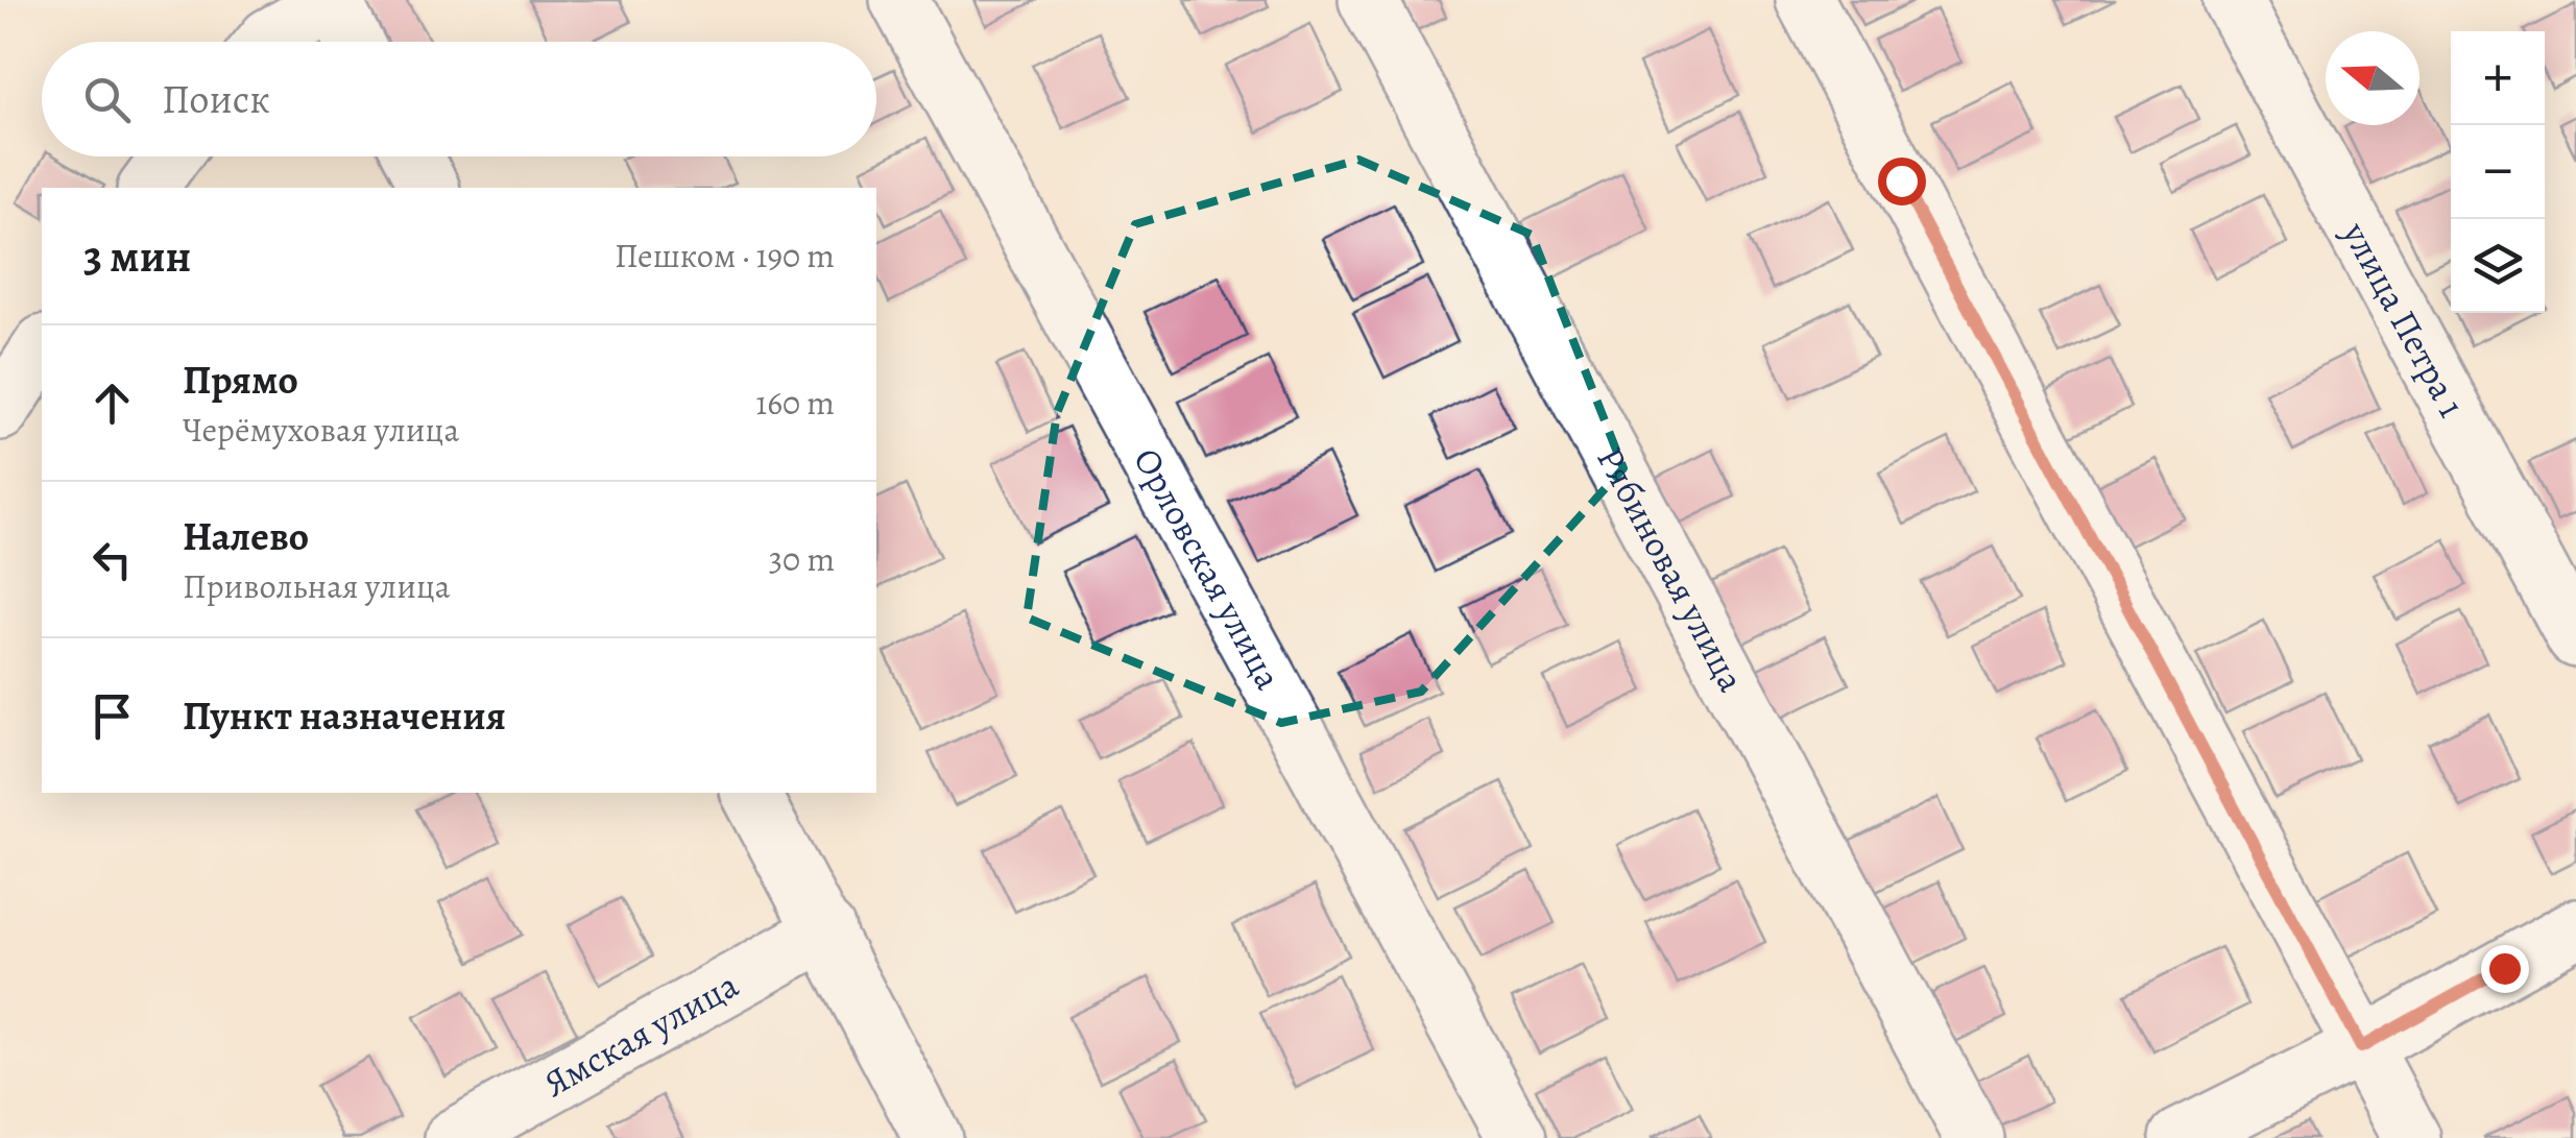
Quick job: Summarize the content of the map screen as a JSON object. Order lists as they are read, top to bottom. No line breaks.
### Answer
{"streets":{"street":["улица Петра 1","Орловская улица","Рябиновая улица","Ямская улица"]},"north":"left","page":{"map_buttons":["+","−"],"search":"Поиск","heading":["3 мин","Пешком · 190 m"],"list":[["Прямо","Черёмуховая улица","160 m"],["Налево","Привольная улица","30 m"],"Пункт назначения"]}}
